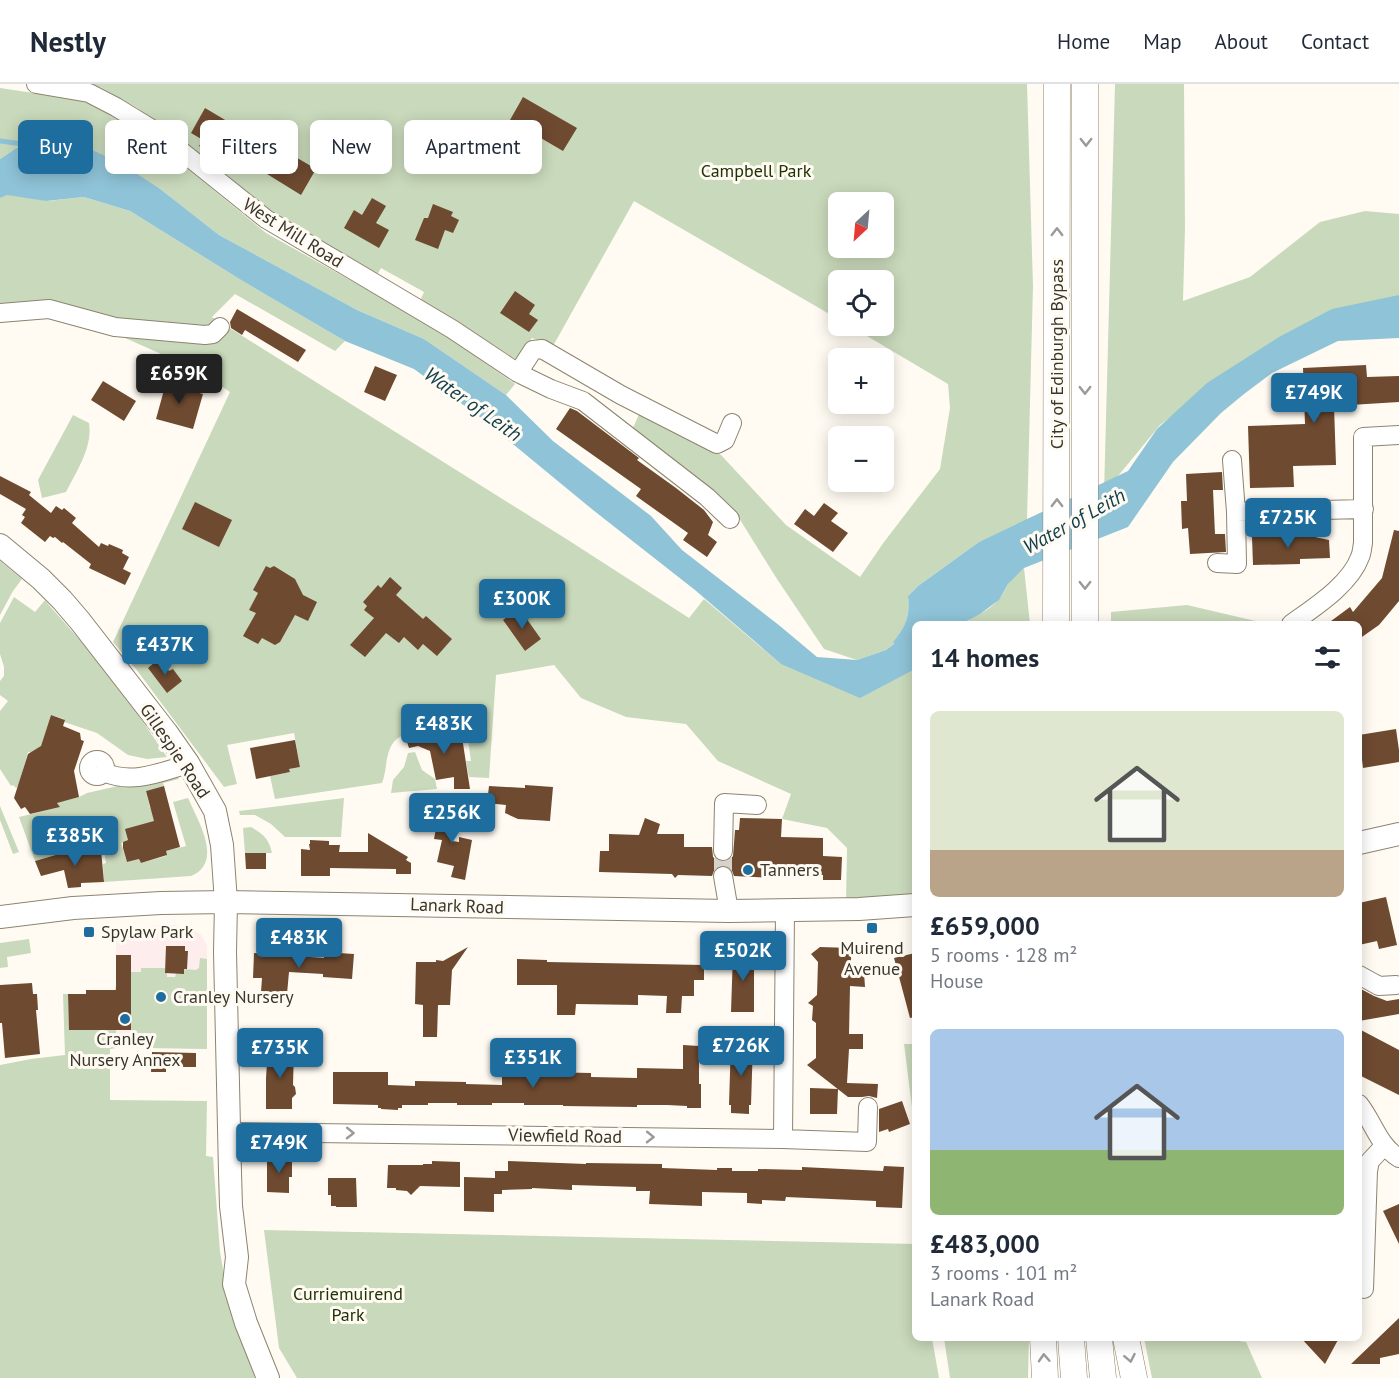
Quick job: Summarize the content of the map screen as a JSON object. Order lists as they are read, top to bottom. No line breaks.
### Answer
{"streets":{"highway":["City of Edinburgh Bypass"],"main road":["Gillespie Road","Lanark Road"],"street":["West Mill Road","Viewfield Road"]},"crossings":[["Gillespie Road","Lanark Road"],["Gillespie Road","Viewfield Road"]],"one_way":["Viewfield Road"],"water":["Water of Leith"],"parks":["Campbell Park","Curriemuirend Park"],"places":{"other":["Tanners","Cranley Nursery","Cranley Nursery Annex"],"transit":["Muirend Avenue","Spylaw Park"]},"north":"bottom left","page":{"header":"Nestly","nav":["Home","Map","About","Contact"],"chip":["Buy","Rent","Filters","New","Apartment"],"map_buttons":["+","−"],"price":["£659K","£749K","£725K","£300K","£437K","£483K","£256K","£385K","£483K","£502K","£726K","£735K","£351K","£749K"],"heading":"14 homes","list":[{"name":"£659,000","note":"5 rooms · 128 m² · House"},{"name":"£483,000","note":"3 rooms · 101 m² · Lanark Road"}]}}
